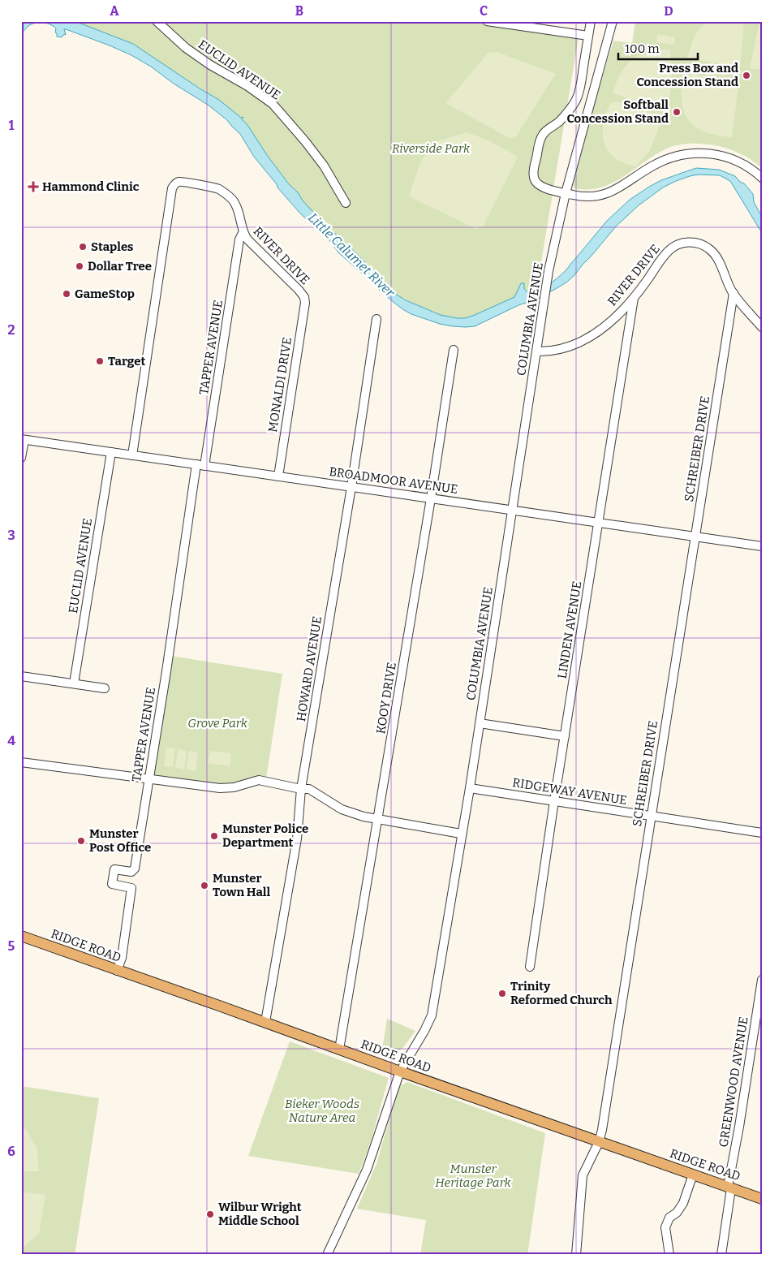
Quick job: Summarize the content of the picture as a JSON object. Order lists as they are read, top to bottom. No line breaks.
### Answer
{"streets":{"main road":["RIDGE ROAD"],"street":["EUCLID AVENUE","RIVER DRIVE","COLUMBIA AVENUE","TAPPER AVENUE","MONALDI DRIVE","SCHREIBER DRIVE","BROADMOOR AVENUE","LINDEN AVENUE","HOWARD AVENUE","KOOY DRIVE","RIDGEWAY AVENUE","GREENWOOD AVENUE"]},"crossings":[["EUCLID AVENUE","BROADMOOR AVENUE"],["RIVER DRIVE","COLUMBIA AVENUE"],["RIVER DRIVE","TAPPER AVENUE"],["RIVER DRIVE","MONALDI DRIVE"],["RIVER DRIVE","SCHREIBER DRIVE"],["RIVER DRIVE","BROADMOOR AVENUE"],["RIVER DRIVE","LINDEN AVENUE"],["COLUMBIA AVENUE","BROADMOOR AVENUE"],["COLUMBIA AVENUE","RIDGEWAY AVENUE"],["COLUMBIA AVENUE","RIDGE ROAD"],["TAPPER AVENUE","BROADMOOR AVENUE"],["TAPPER AVENUE","RIDGE ROAD"],["MONALDI DRIVE","BROADMOOR AVENUE"],["SCHREIBER DRIVE","BROADMOOR AVENUE"],["SCHREIBER DRIVE","RIDGEWAY AVENUE"],["SCHREIBER DRIVE","RIDGE ROAD"],["BROADMOOR AVENUE","LINDEN AVENUE"],["BROADMOOR AVENUE","HOWARD AVENUE"],["BROADMOOR AVENUE","KOOY DRIVE"],["LINDEN AVENUE","RIDGEWAY AVENUE"],["HOWARD AVENUE","RIDGE ROAD"],["KOOY DRIVE","RIDGE ROAD"],["RIDGE ROAD","GREENWOOD AVENUE"]],"water":["Little Calumet River"],"parks":["Riverside Park","Grove Park","Bieker Woods Nature Area","Munster Heritage Park"],"places":{"other":["Press Box and Concession Stand","Softball Concession Stand","Staples","Dollar Tree","GameStop","Target","Munster Police Department","Munster Post Office","Munster Town Hall","Trinity Reformed Church","Wilbur Wright Middle School"],"health":["Hammond Clinic"]},"scale_bar":"100 m","grid":{"columns":["A","B","C","D"],"rows":["1","2","3","4","5","6"]}}
